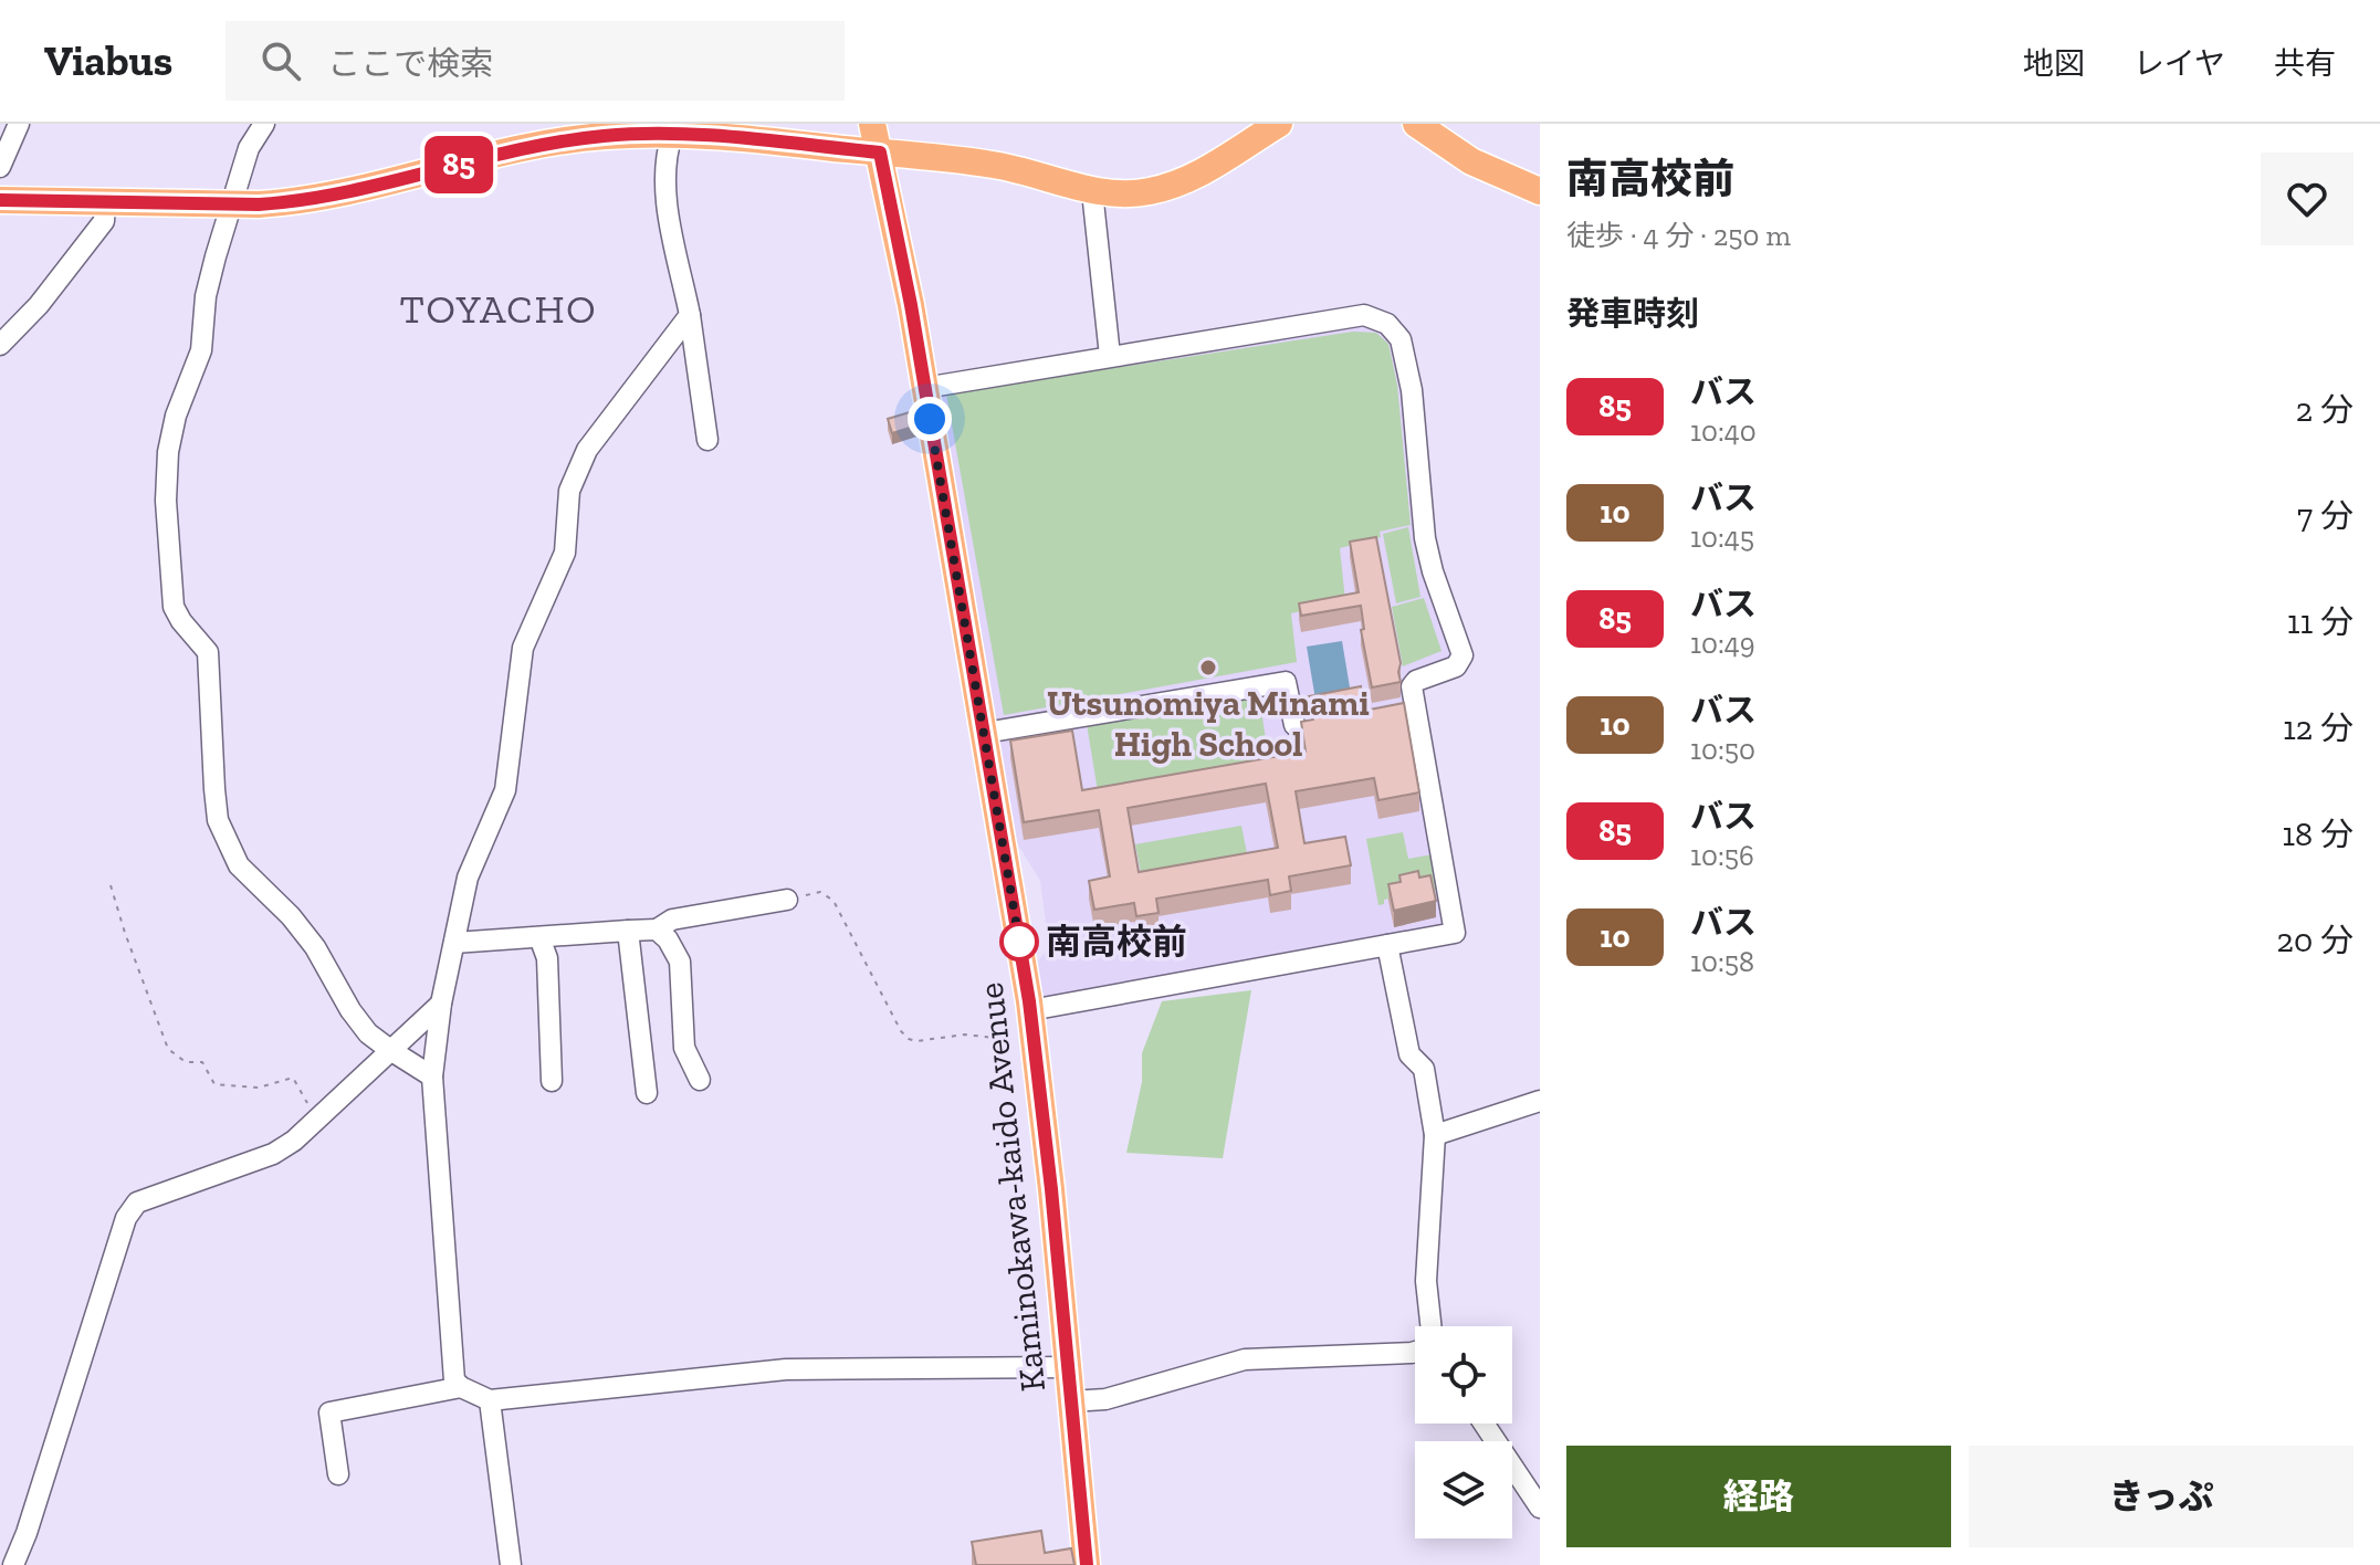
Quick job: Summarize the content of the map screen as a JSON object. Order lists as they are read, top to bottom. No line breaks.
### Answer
{"streets":{"main road":["Kaminokawa-kaido Avenue"]},"districts":["TOYACHO"],"places":["Utsunomiya Minami High School","南高校前"],"lines":["bus line 85"],"page":{"header":"Viabus","search":"ここで検索","nav":["地図","レイヤ","共有"],"on_map":"85","heading":[["南高校前","徒歩 · 4 分 · 250 m"],"発車時刻"],"list":[{"mark":"85","name":"バス","note":"10:40","value":"2 分"},{"mark":"10","name":"バス","note":"10:45","value":"7 分"},{"mark":"85","name":"バス","note":"10:49","value":"11 分"},{"mark":"10","name":"バス","note":"10:50","value":"12 分"},{"mark":"85","name":"バス","note":"10:56","value":"18 分"},{"mark":"10","name":"バス","note":"10:58","value":"20 分"}],"buttons":["経路","きっぷ"]}}
